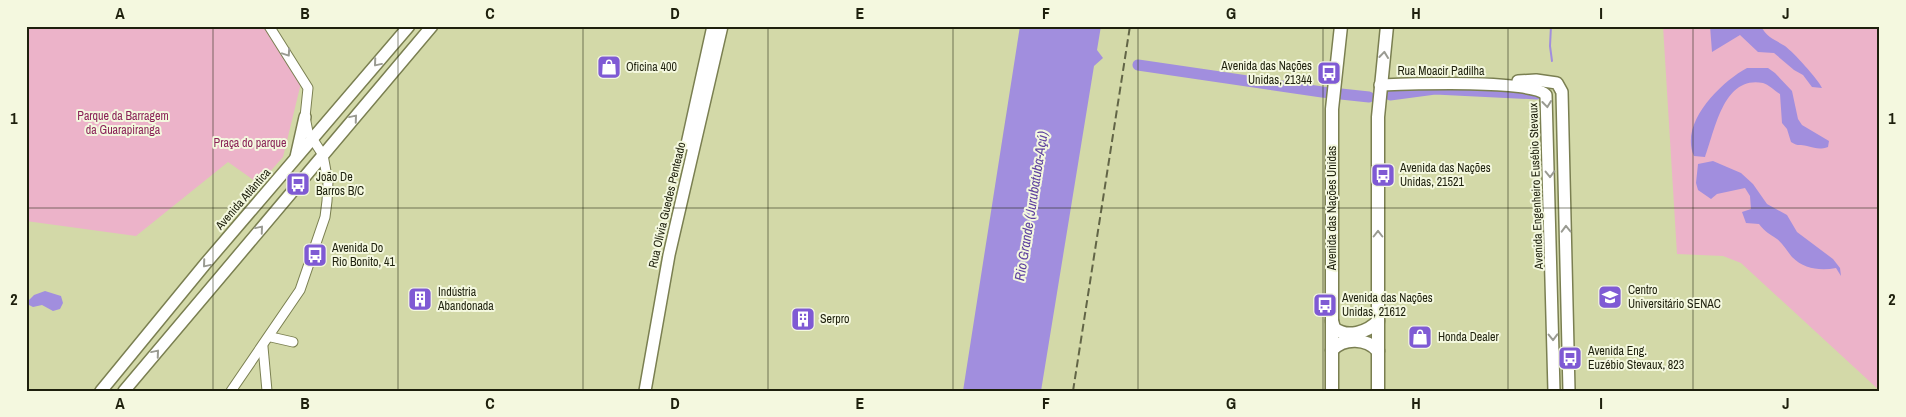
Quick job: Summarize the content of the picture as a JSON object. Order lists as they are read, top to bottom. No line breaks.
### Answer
{"streets":{"highway":["Avenida das Nações Unidas"],"main road":["Rua Moacir Padilha","Avenida Engenheiro Eusébio Stevaux","Avenida Atlântica","Rua Olívia Guedes Penteado"]},"crossings":[["Rua Moacir Padilha","Avenida Engenheiro Eusébio Stevaux"]],"one_way":["Avenida Engenheiro Eusébio Stevaux"],"water":["Rio Grande (Jurubatuba-Açú)"],"parks":["Parque da Barragem da Guarapiranga","Praça do parque"],"places":{"shop":["Oficina 400","Honda Dealer"],"bus stop":["Avenida das Nações Unidas, 21344","Avenida das Nações Unidas, 21521","João De Barros B/C","Avenida Do Rio Bonito, 41","Avenida das Nações Unidas, 21612","Avenida Eng. Euzébio Stevaux, 823"],"school or university":["Centro Universitário SENAC"],"building":["Indústria Abandonada","Serpro"]},"grid":{"columns":["A","B","C","D","E","F","G","H","I","J"],"rows":["1","2"]}}
